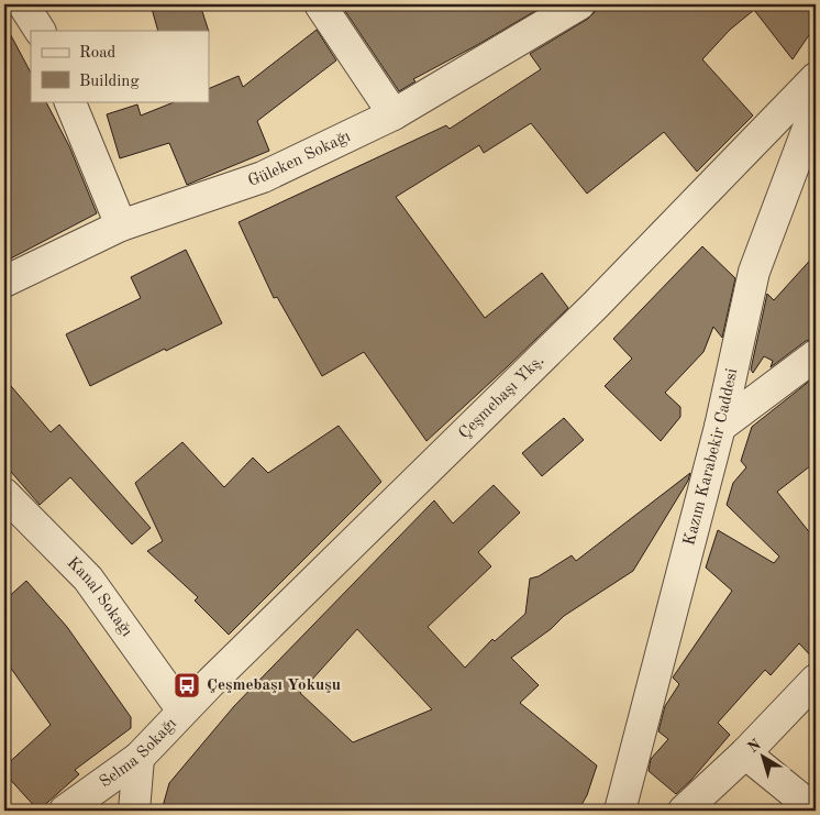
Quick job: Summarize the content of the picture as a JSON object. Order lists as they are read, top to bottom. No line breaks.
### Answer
{"streets":{"street":["Güleken Sokağı","Çeşmebaşı Ykş.","Kazım Karabekir Caddesi","Kanal Sokağı","Selma Sokağı"]},"crossings":[["Çeşmebaşı Ykş.","Kanal Sokağı"],["Çeşmebaşı Ykş.","Selma Sokağı"],["Kanal Sokağı","Selma Sokağı"]],"places":{"bus stop":["Çeşmebaşı Yokuşu"]},"legend":["Road","Building"],"north":"top left"}
